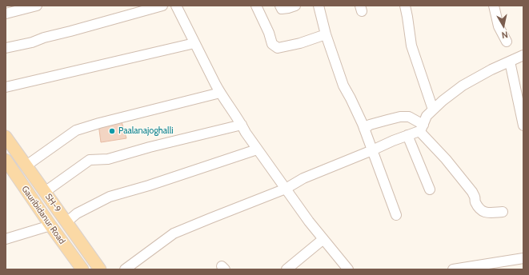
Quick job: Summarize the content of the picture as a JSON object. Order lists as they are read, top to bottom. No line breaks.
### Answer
{"streets":{"main road":["SH-9","Gauribidanur Road"]},"places":["Paalanajoghalli"],"north":"bottom"}
